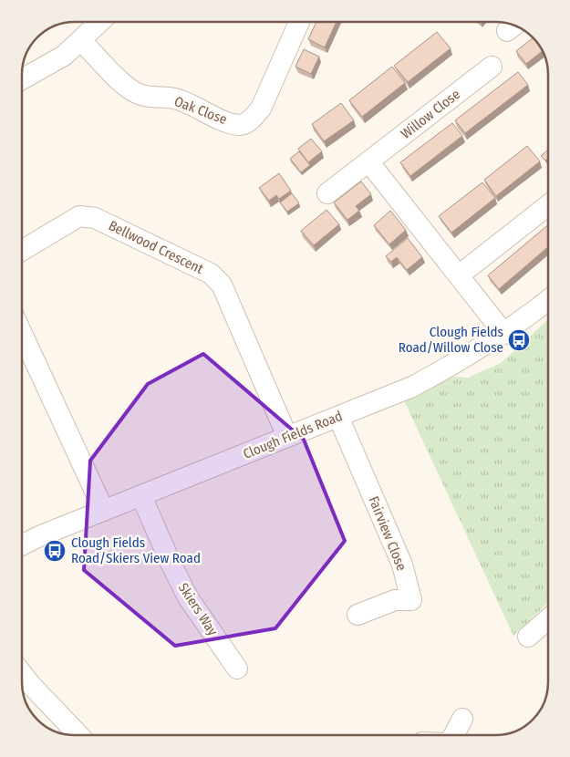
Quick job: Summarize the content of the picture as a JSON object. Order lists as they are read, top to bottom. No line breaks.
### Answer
{"streets":{"street":["Oak Close","Willow Close","Bellwood Crescent","Clough Fields Road","Fairview Close","Skiers Way"]},"crossings":[["Bellwood Crescent","Clough Fields Road"],["Clough Fields Road","Fairview Close"],["Clough Fields Road","Skiers Way"]],"places":{"bus stop":["Clough Fields Road/Willow Close","Clough Fields Road/Skiers View Road"]}}
